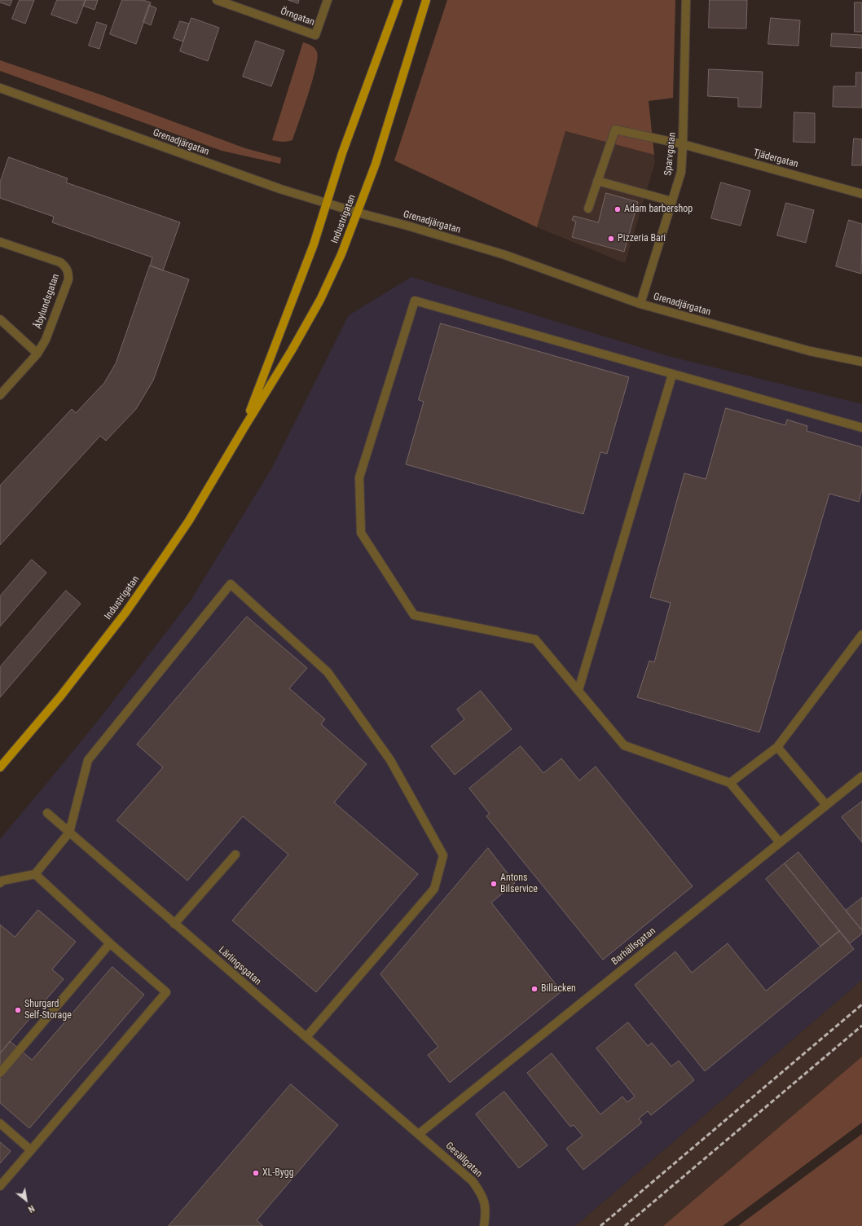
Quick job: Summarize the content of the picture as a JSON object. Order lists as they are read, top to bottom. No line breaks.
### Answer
{"streets":{"main road":["Industrigatan"],"street":["Örngatan","Grenadjärgatan","Sparvgatan","Tjädergatan","Åbylundsgatan","Barhällsgatan","Lärlingsgatan","Gesällgatan"]},"crossings":[["Grenadjärgatan","Sparvgatan"],["Grenadjärgatan","Industrigatan"],["Sparvgatan","Tjädergatan"],["Barhällsgatan","Lärlingsgatan"],["Barhällsgatan","Gesällgatan"],["Lärlingsgatan","Gesällgatan"]],"places":["Adam barbershop","Pizzeria Bari","Antons Bilservice","Billacken","Shurgard Self-Storage","XL-Bygg"],"north":"bottom right"}
